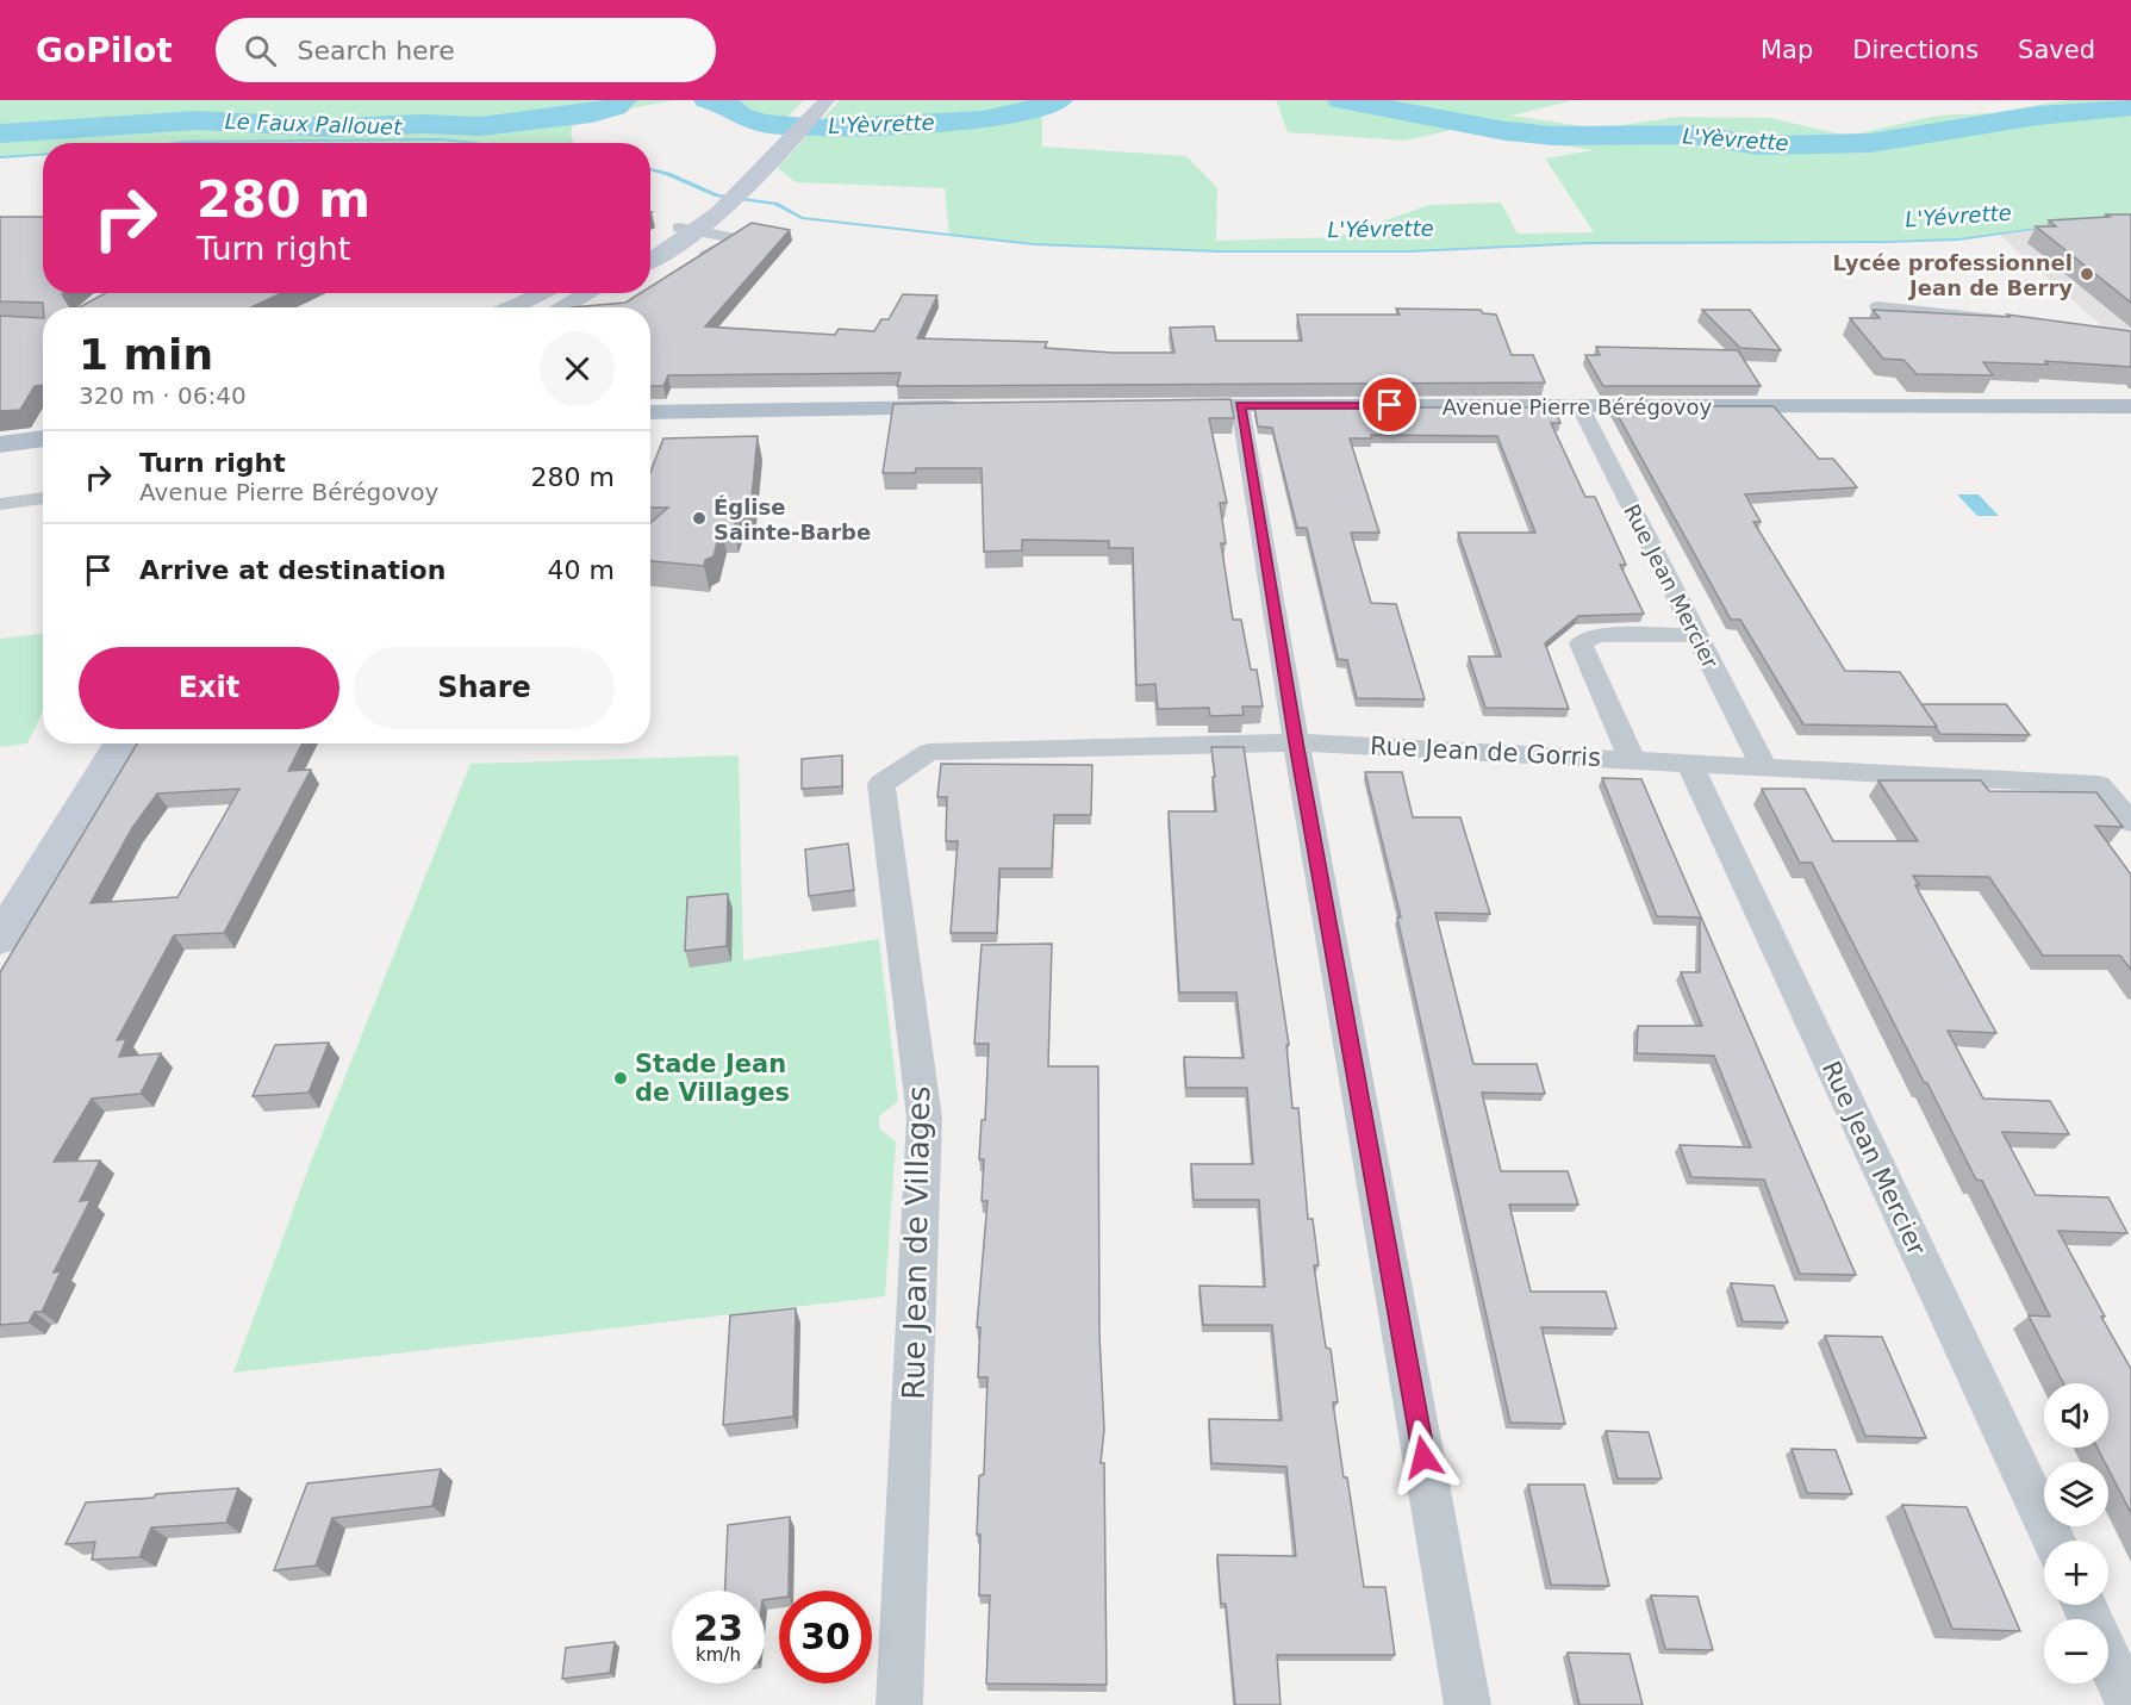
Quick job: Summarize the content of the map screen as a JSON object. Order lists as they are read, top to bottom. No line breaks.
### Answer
{"streets":{"main road":["Avenue Pierre Bérégovoy"],"street":["Rue Jean Mercier","Rue Jean de Gorris","Rue Jean de Villages"]},"crossings":[["Avenue Pierre Bérégovoy","Rue Jean Mercier"],["Rue Jean Mercier","Rue Jean de Gorris"],["Rue Jean de Gorris","Rue Jean de Villages"]],"water":["Le Faux Pallouet","L'Yèvrette","L'Yévrette"],"places":["Lycée professionnel Jean de Berry","Église Sainte-Barbe","Stade Jean de Villages"],"page":{"header":"GoPilot","search":"Search here","nav":["Map","Directions","Saved"],"turn":["280 m","Turn right"],"heading":["1 min","320 m · 06:40"],"list":[{"name":"Turn right","note":"Avenue Pierre Bérégovoy","value":"280 m"},{"name":"Arrive at destination","value":"40 m"}],"buttons":["Exit","Share"],"map_buttons":["+","−"],"speed":"23 km/h","limit":"30"}}
